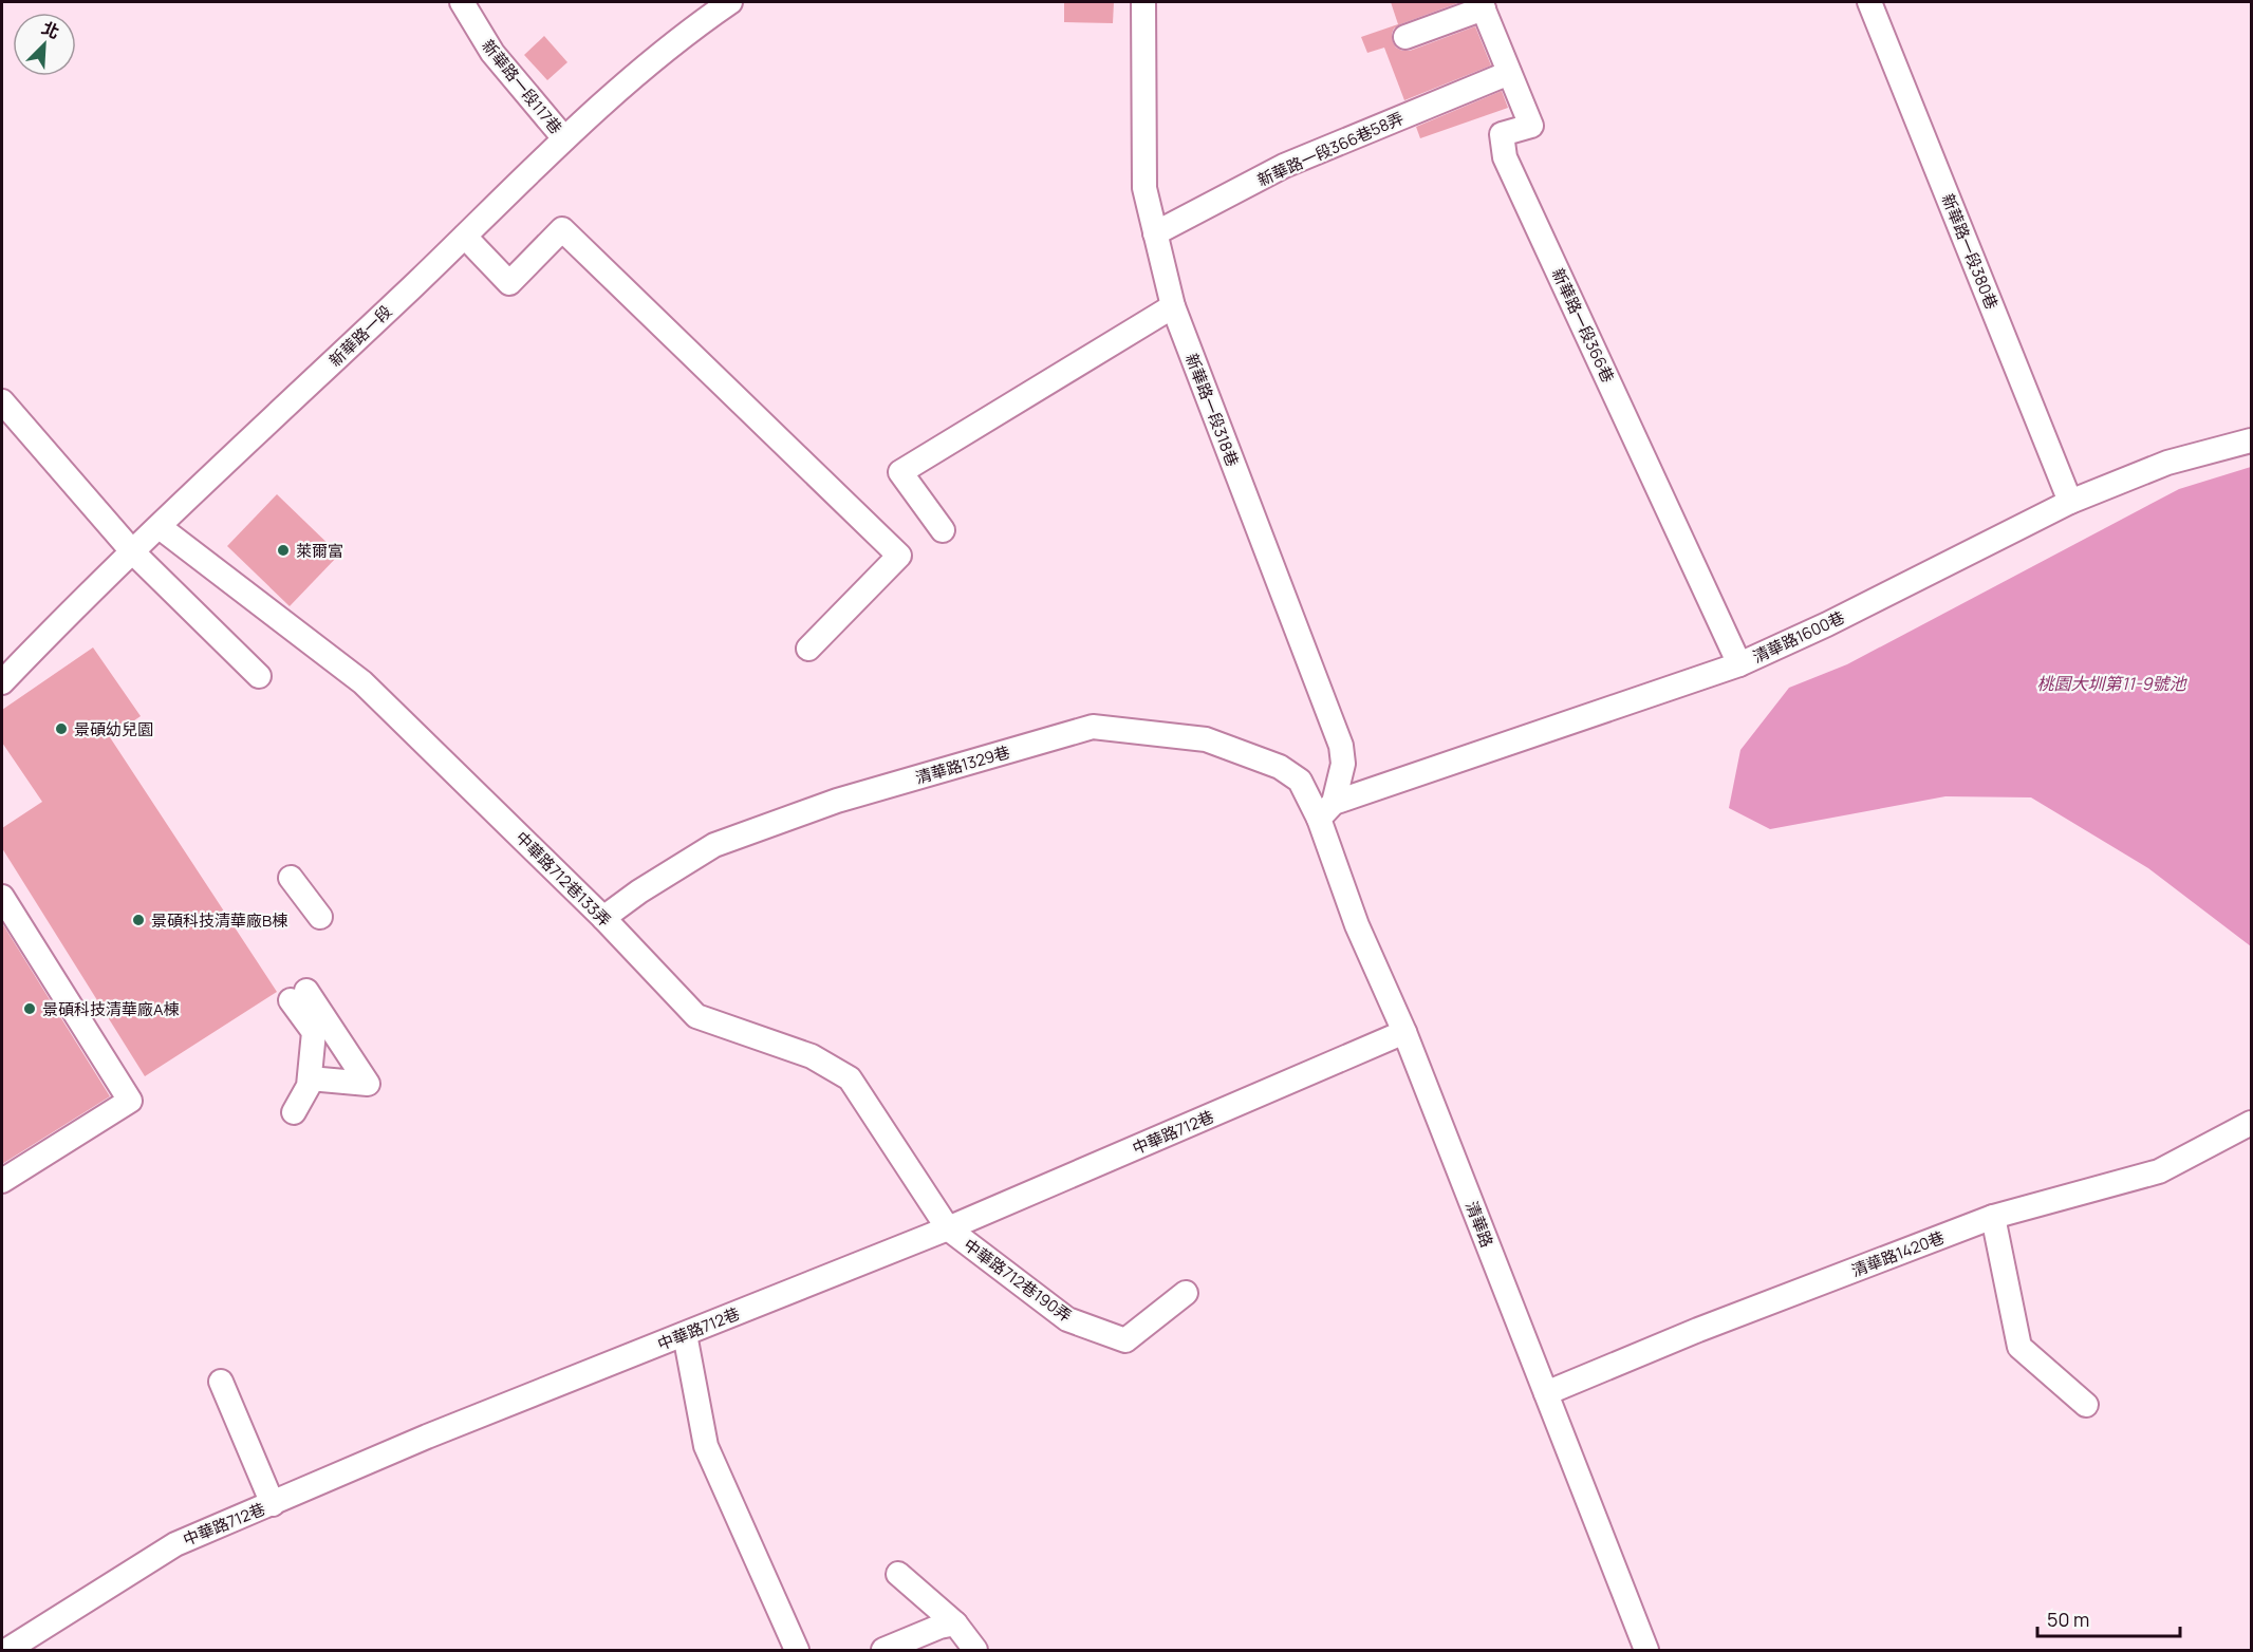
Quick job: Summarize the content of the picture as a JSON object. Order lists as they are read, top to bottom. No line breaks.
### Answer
{"streets":{"street":["新華路一段117巷","新華路一段366巷58弄","新華路一段380巷","新華路一段366巷","新華路一段","新華路一段318巷","清華路1600巷","清華路1329巷","中華路712巷133弄","中華路712巷","清華路","清華路1420巷","中華路712巷190弄"]},"crossings":[["新華路一段117巷","新華路一段"],["新華路一段366巷58弄","新華路一段366巷"],["新華路一段366巷58弄","新華路一段318巷"],["新華路一段380巷","清華路1600巷"],["新華路一段366巷","清華路1600巷"],["新華路一段","中華路712巷133弄"],["新華路一段318巷","清華路1600巷"],["新華路一段318巷","清華路1329巷"],["新華路一段318巷","清華路"],["清華路1600巷","清華路1329巷"],["清華路1600巷","清華路"],["清華路1329巷","中華路712巷133弄"],["清華路1329巷","清華路"],["中華路712巷133弄","中華路712巷"],["中華路712巷133弄","中華路712巷190弄"],["中華路712巷","清華路"],["中華路712巷","中華路712巷190弄"],["清華路","清華路1420巷"]],"water":["桃園大圳第11-9號池"],"places":["萊爾富","景碩幼兒園","景碩科技清華廠B棟","景碩科技清華廠A棟"],"scale_bar":"50 m","north":"top right"}
